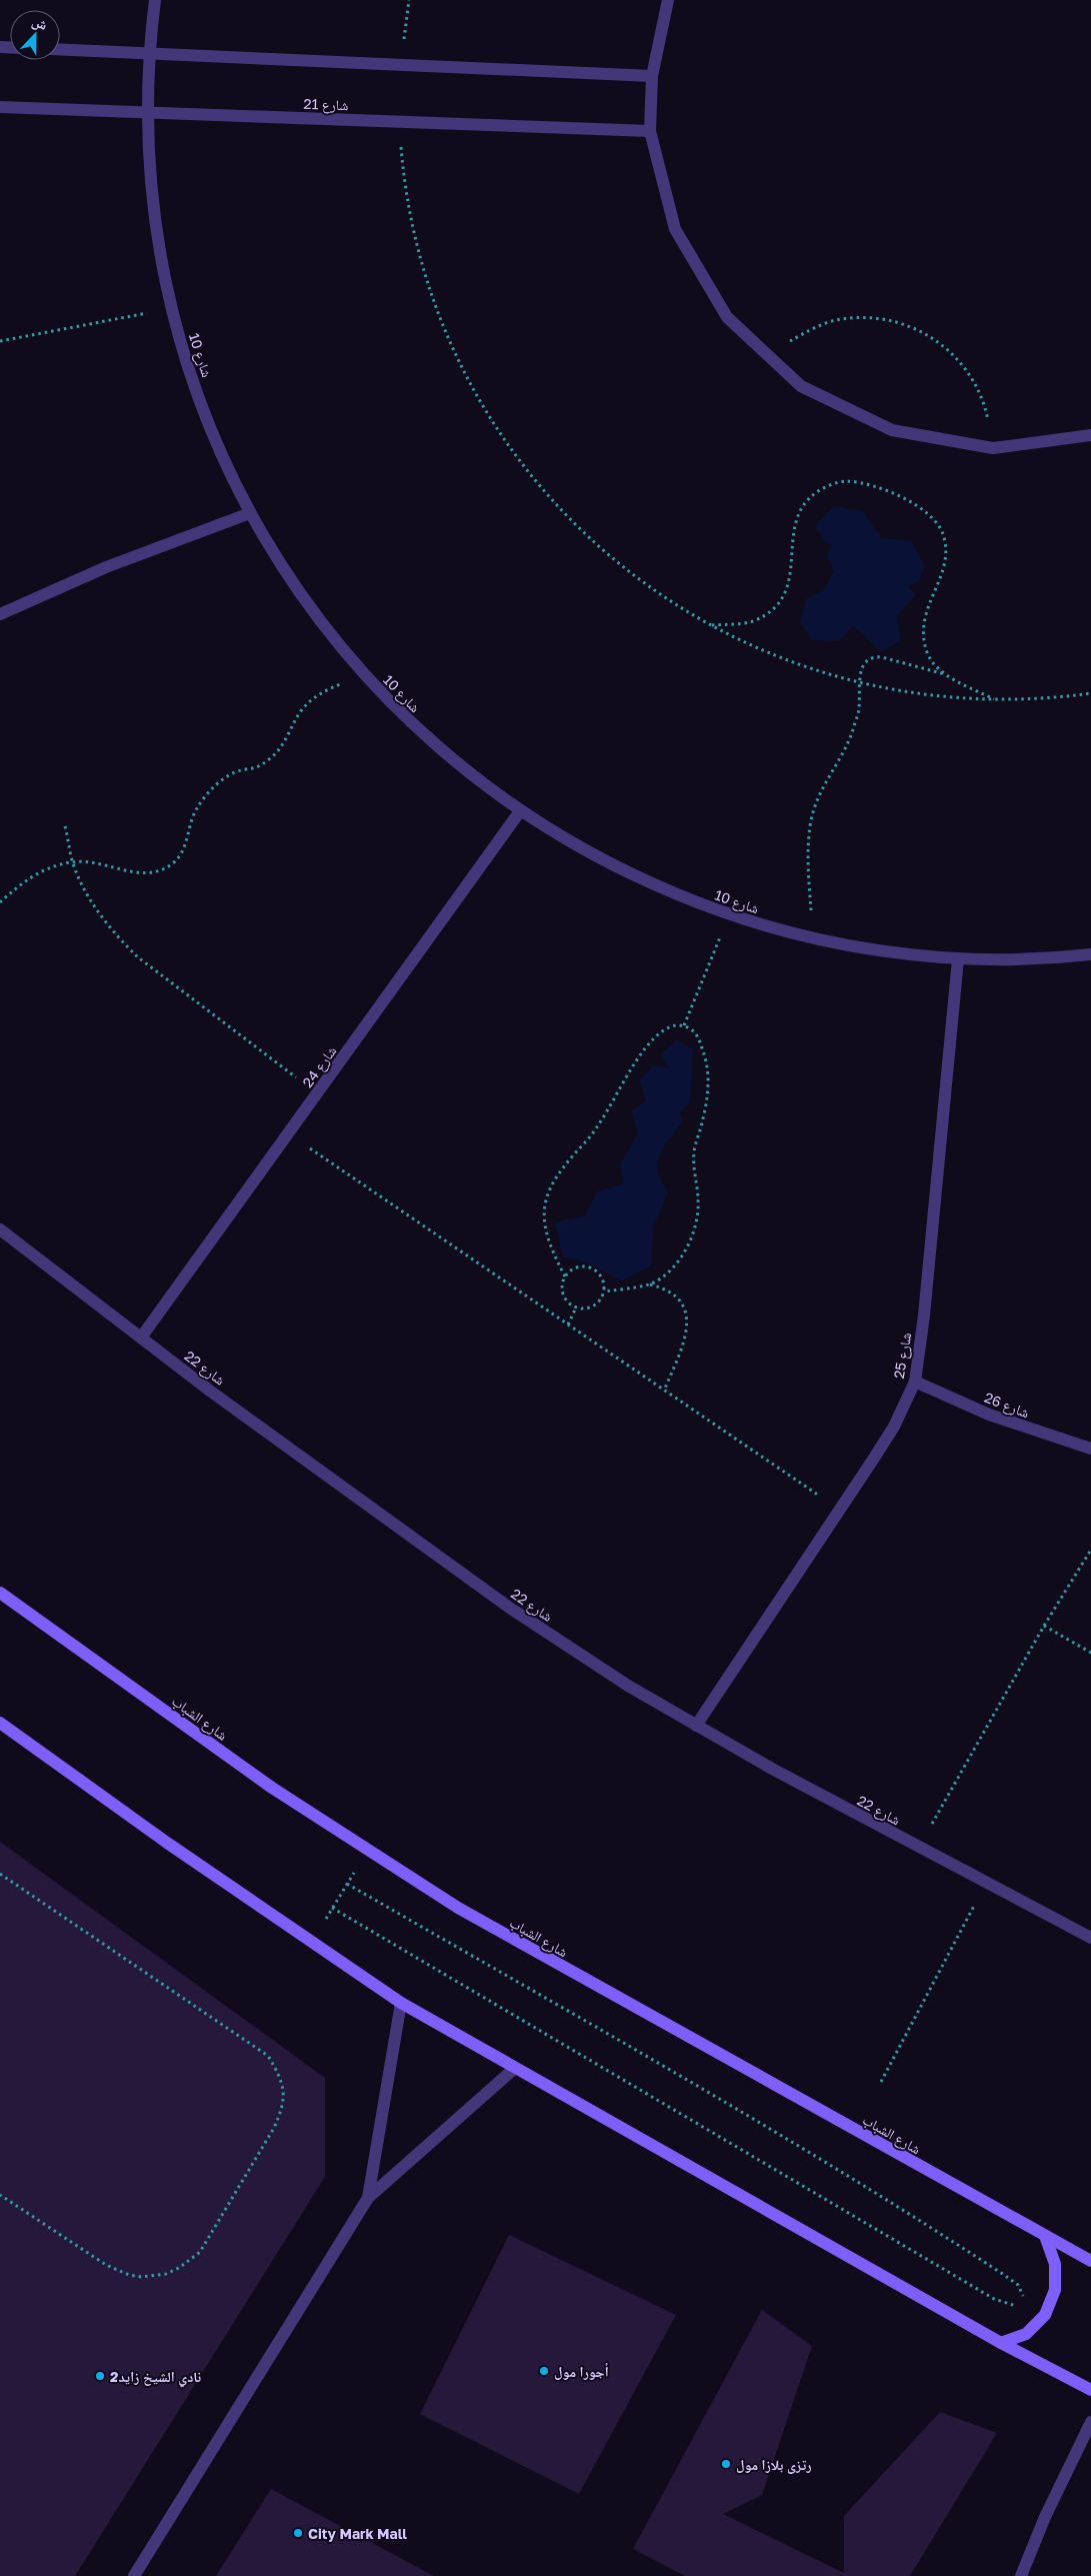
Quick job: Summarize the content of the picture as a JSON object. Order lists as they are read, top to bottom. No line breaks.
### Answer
{"streets":{"street":["شارع 21","شارع 10","شارع 24","شارع 25","شارع 22","شارع 26","شارع الشباب"]},"crossings":[["شارع 21","شارع 10"],["شارع 10","شارع 24"],["شارع 10","شارع 25"],["شارع 24","شارع 22"],["شارع 25","شارع 22"],["شارع 25","شارع 26"]],"places":["أجورا مول","نادي الشيخ زايد2","رتزى بلازا مول","City Mark Mall"],"north":"top"}
